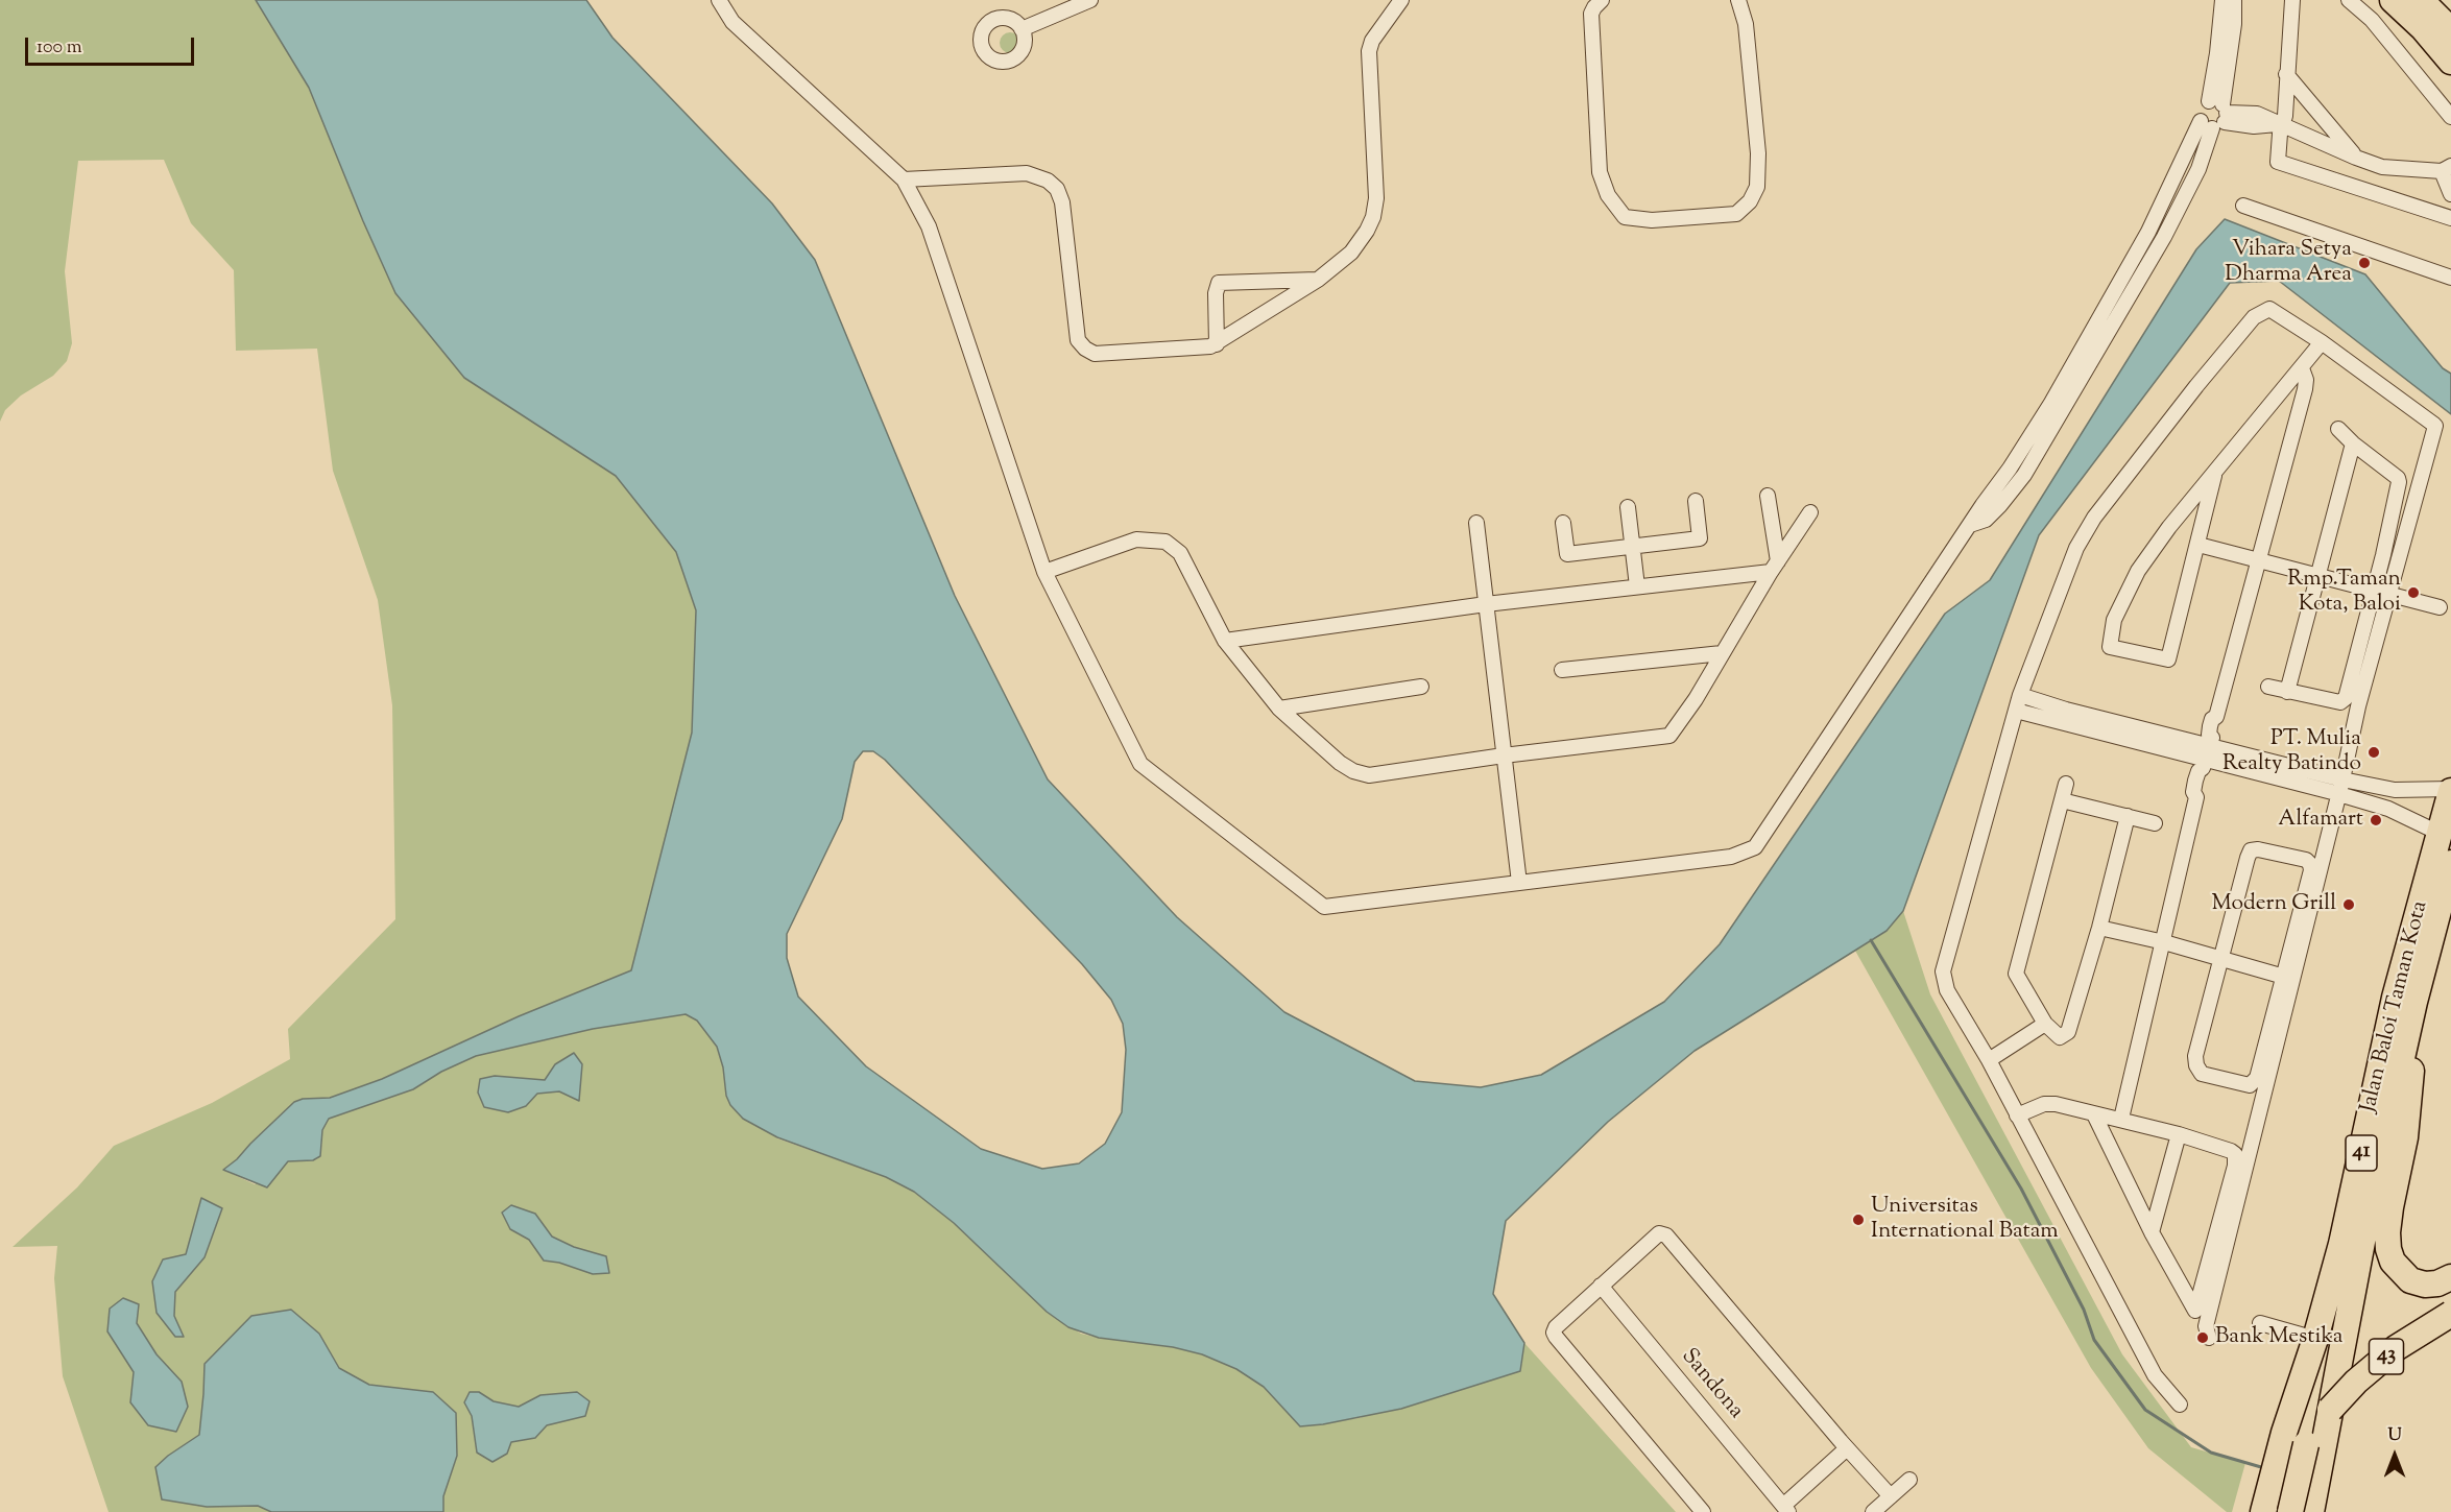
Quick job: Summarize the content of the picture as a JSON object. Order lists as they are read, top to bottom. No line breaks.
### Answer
{"streets":{"highway":["Jalan Baloi Taman Kota","41","43"],"street":["Sandona"]},"crossings":[["Jalan Baloi Taman Kota","43"]],"places":["Vihara Setya Dharma Area","Rmp.Taman Kota, Baloi","PT. Mulia Realty Batindo","Alfamart","Modern Grill","Universitas International Batam","Bank Mestika"],"scale_bar":"100 m","north":"top"}
